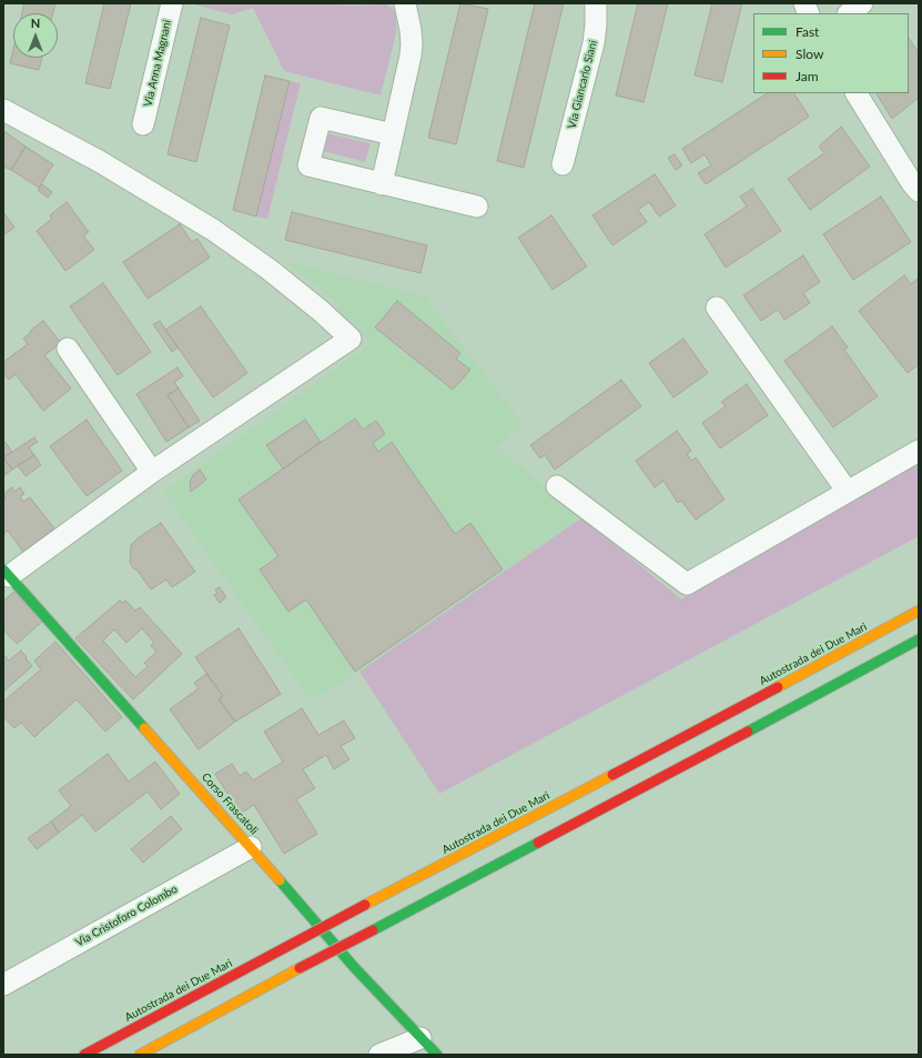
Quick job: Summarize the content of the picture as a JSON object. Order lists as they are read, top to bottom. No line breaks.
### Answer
{"streets":{"main road":["Autostrada dei Due Mari","Corso Frascatoli"],"street":["Via Anna Magnani","Via Giancarlo Siani","Via Cristoforo Colombo"]},"crossings":[["Corso Frascatoli","Via Cristoforo Colombo"]],"legend":["Fast","Slow","Jam"],"north":"top"}
